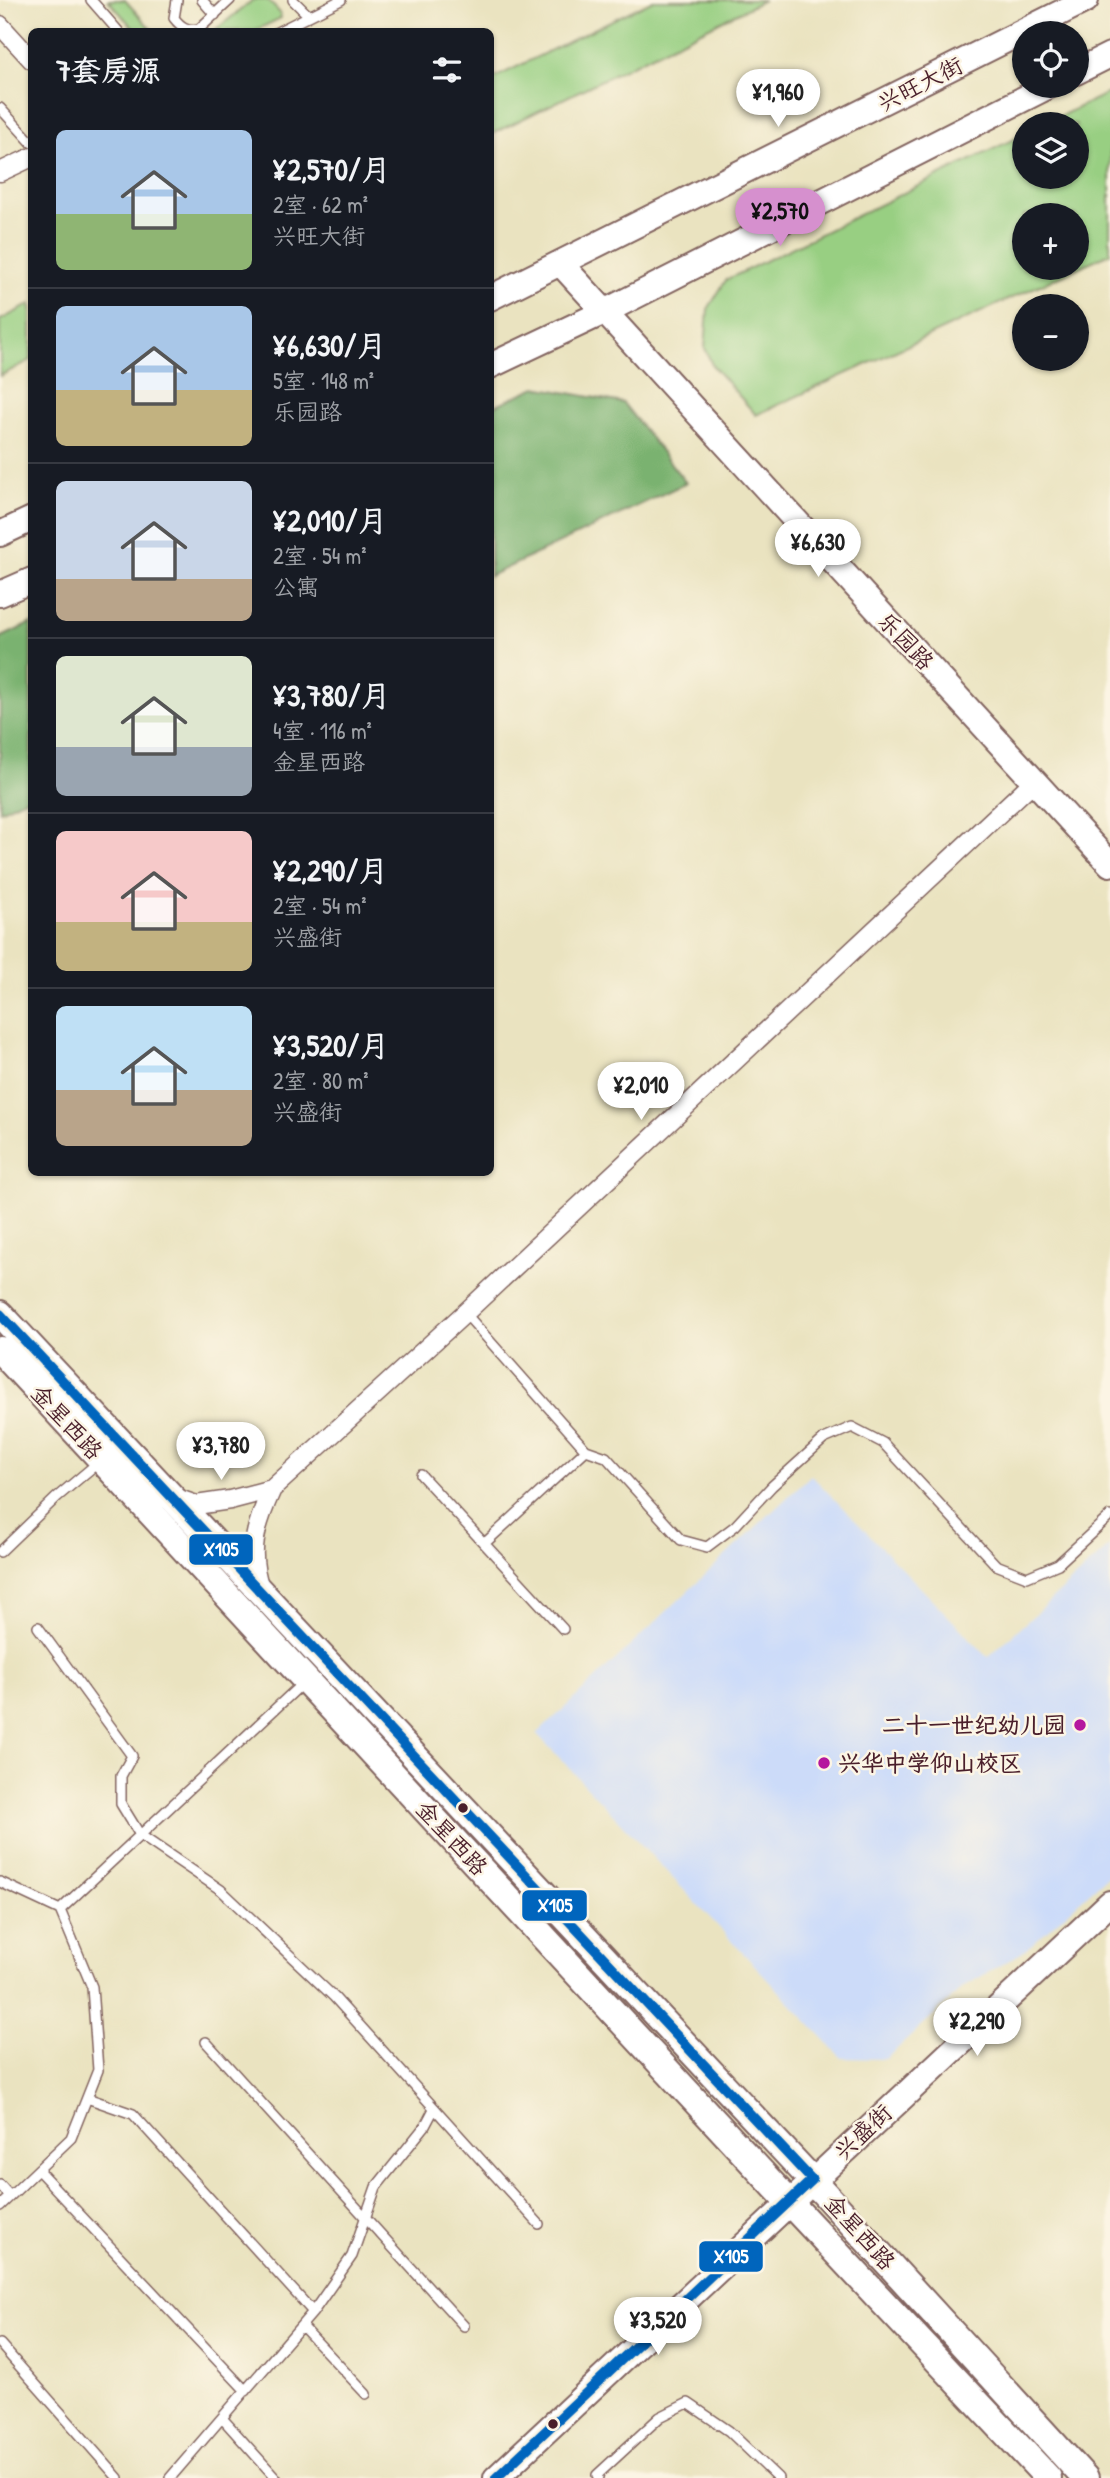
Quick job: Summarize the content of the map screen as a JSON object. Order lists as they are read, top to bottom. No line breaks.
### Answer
{"streets":{"main road":["金星西路"],"street":["兴旺大街","乐园路","兴盛街"]},"crossings":[["兴旺大街","乐园路"],["金星西路","兴盛街"]],"places":["二十一世纪幼儿园","兴华中学仰山校区"],"lines":["transit line X105"],"page":{"map_buttons":["+","−"],"heading":"7套房源","price":["¥1,960","¥2,570","¥6,630","¥2,010","¥3,780","¥2,290","¥3,520"],"list":[{"name":"¥2,570/月","note":"2室 · 62 m² · 兴旺大街"},{"name":"¥6,630/月","note":"5室 · 148 m² · 乐园路"},{"name":"¥2,010/月","note":"2室 · 54 m² · 公寓"},{"name":"¥3,780/月","note":"4室 · 116 m² · 金星西路"},{"name":"¥2,290/月","note":"2室 · 54 m² · 兴盛街"},{"name":"¥3,520/月","note":"2室 · 80 m² · 兴盛街"}]}}
